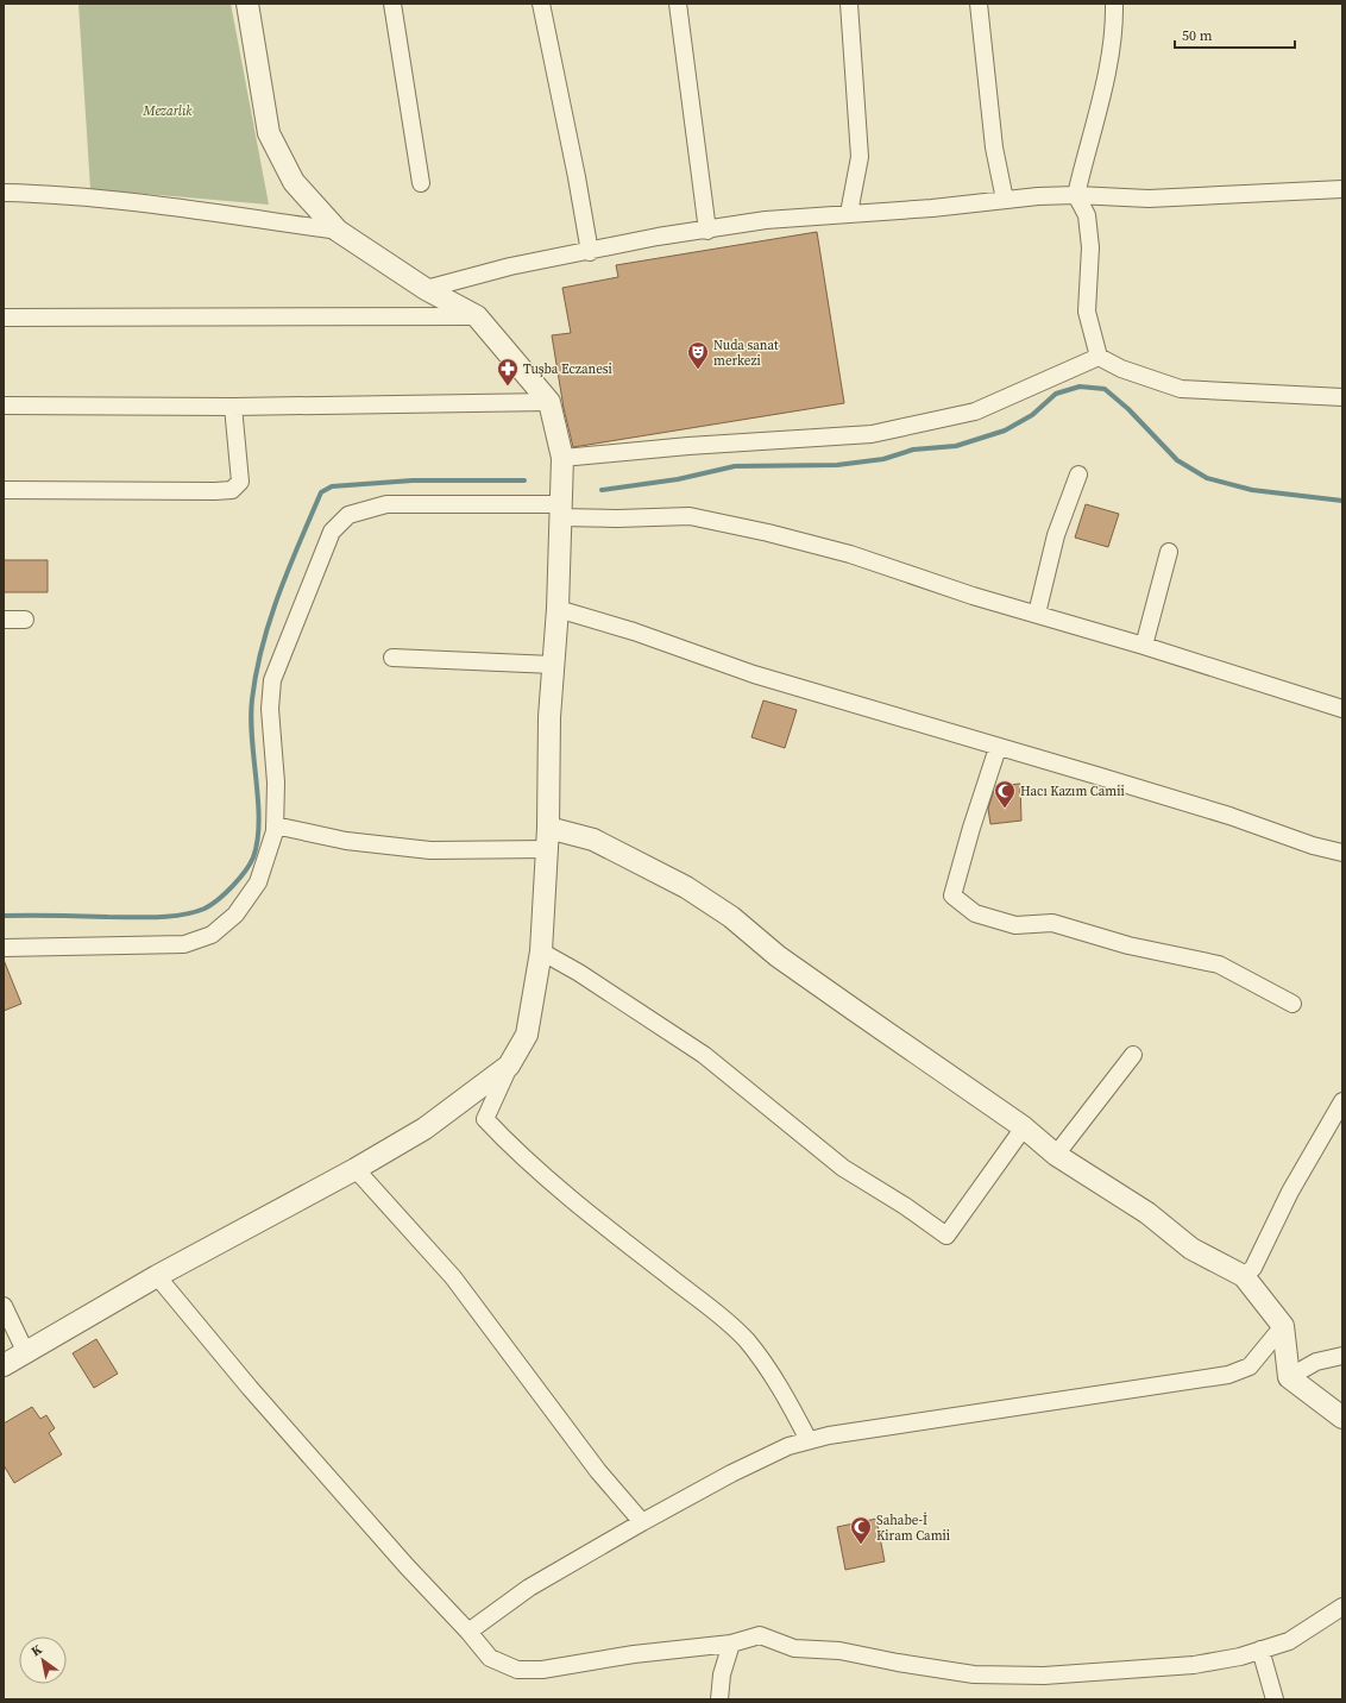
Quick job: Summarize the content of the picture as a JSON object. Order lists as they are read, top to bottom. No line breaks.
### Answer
{"parks":["Mezarlık"],"places":{"theatre":["Nuda sanat merkezi"],"pharmacy":["Tuşba Eczanesi"],"mosque":["Hacı Kazım Camii","Sahabe-İ Kiram Camii"]},"scale_bar":"50 m","north":"top left"}
